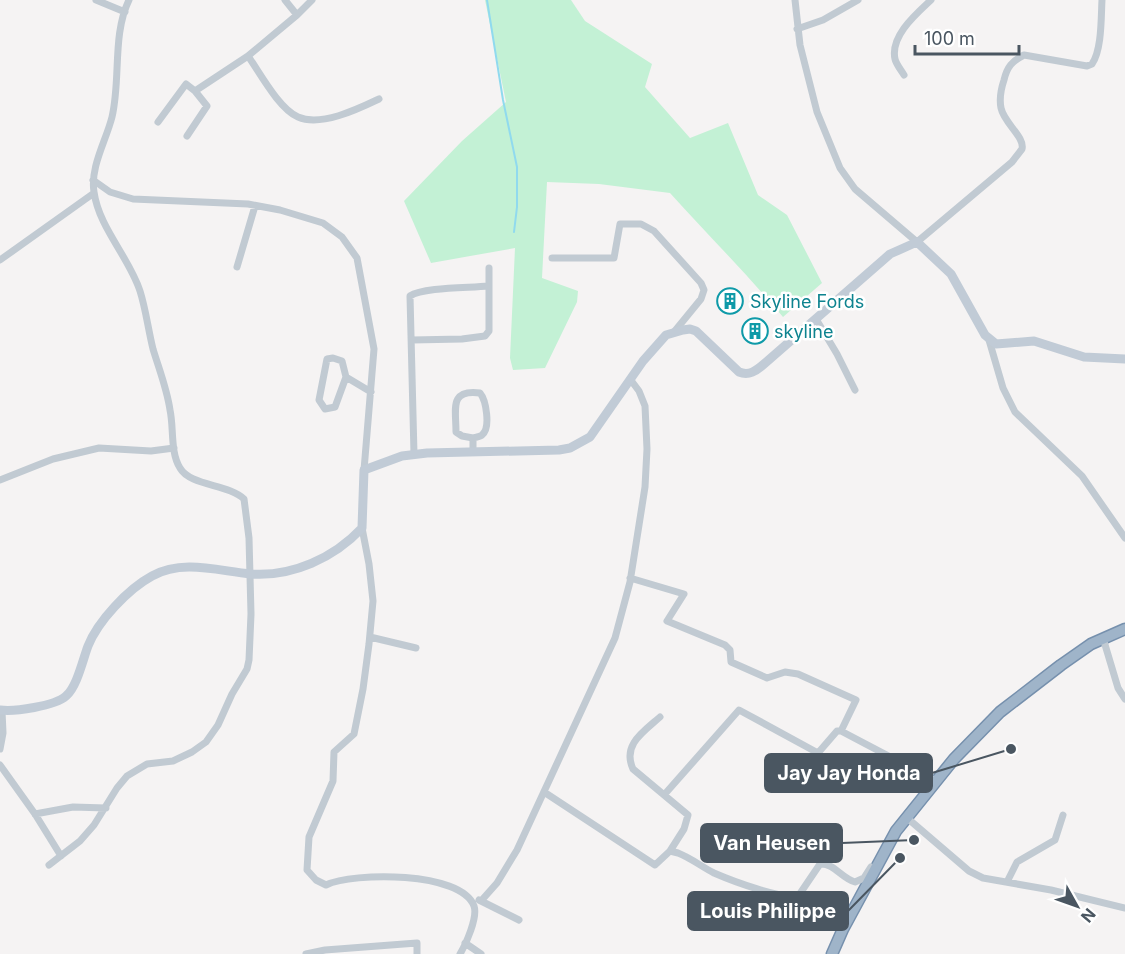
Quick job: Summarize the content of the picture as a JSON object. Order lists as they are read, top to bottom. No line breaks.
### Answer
{"places":{"building":["Skyline Fords","skyline"],"other":["Jay Jay Honda","Van Heusen","Louis Philippe"]},"scale_bar":"100 m","north":"bottom right"}
